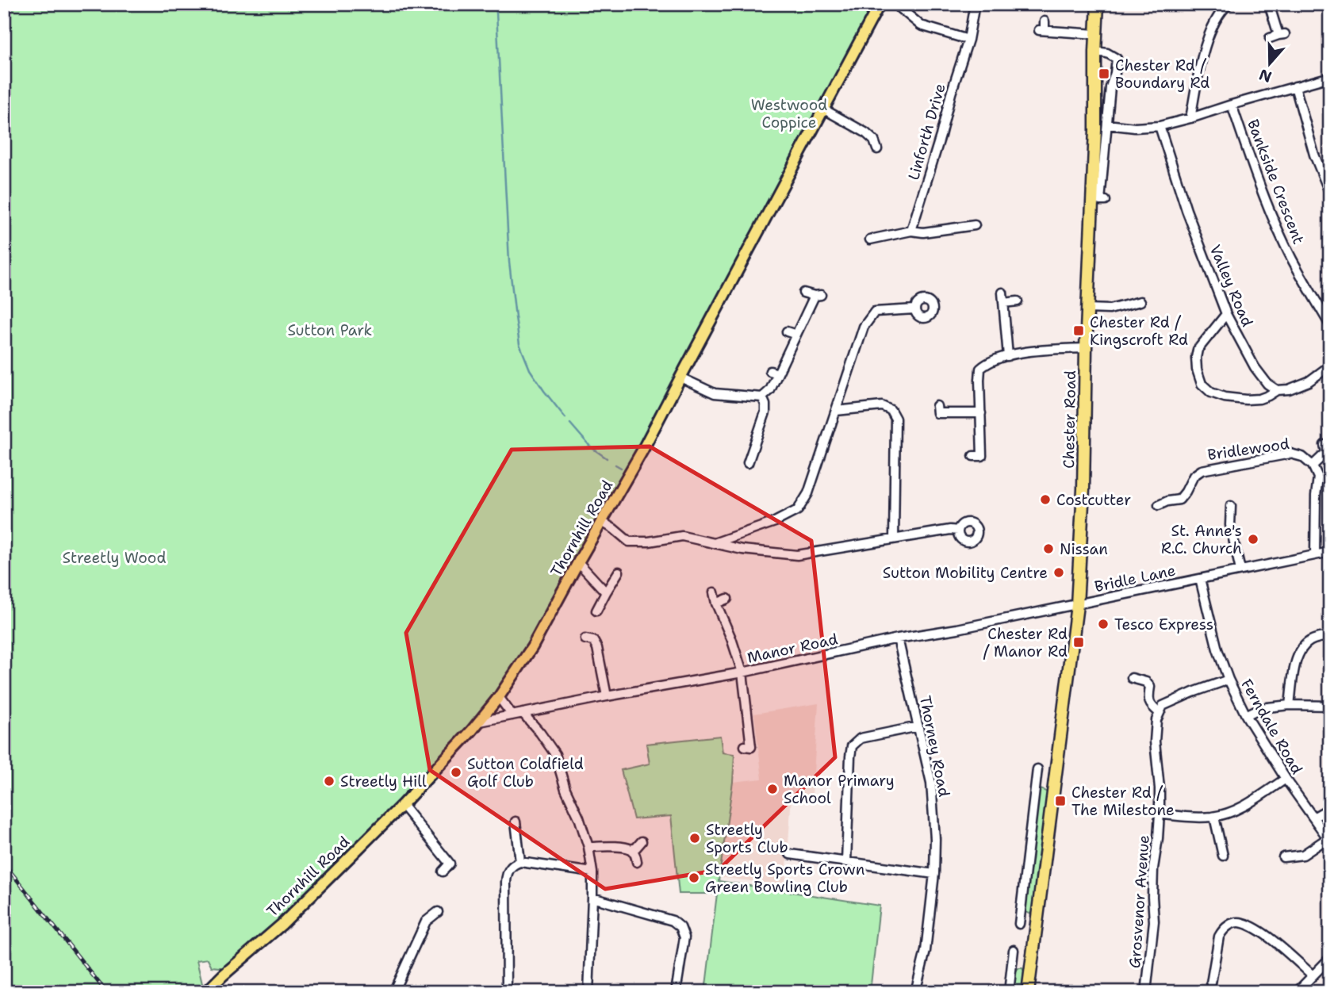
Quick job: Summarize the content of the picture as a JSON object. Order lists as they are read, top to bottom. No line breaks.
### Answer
{"streets":{"highway":["Chester Road"],"main road":["Thornhill Road"],"street":["Linforth Drive","Bankside Crescent","Valley Road","Bridlewood","Bridle Lane","Manor Road","Ferndale Road","Thorney Road","Grosvenor Avenue"]},"crossings":[["Chester Road","Bridle Lane"],["Chester Road","Manor Road"],["Thornhill Road","Manor Road"],["Bridle Lane","Manor Road"],["Bridle Lane","Ferndale Road"],["Manor Road","Thorney Road"]],"parks":["Westwood Coppice","Sutton Park","Streetly Wood"],"places":{"transit":["Chester Rd / Boundary Rd","Chester Rd / Kingscroft Rd","Chester Rd / Manor Rd","Chester Rd / The Milestone"],"other":["Costcutter","St. Anne's R.C. Church","Nissan","Sutton Mobility Centre","Tesco Express","Sutton Coldfield Golf Club","Streetly Hill","Manor Primary School","Streetly Sports Club","Streetly Sports Crown Green Bowling Club"]},"north":"bottom"}
